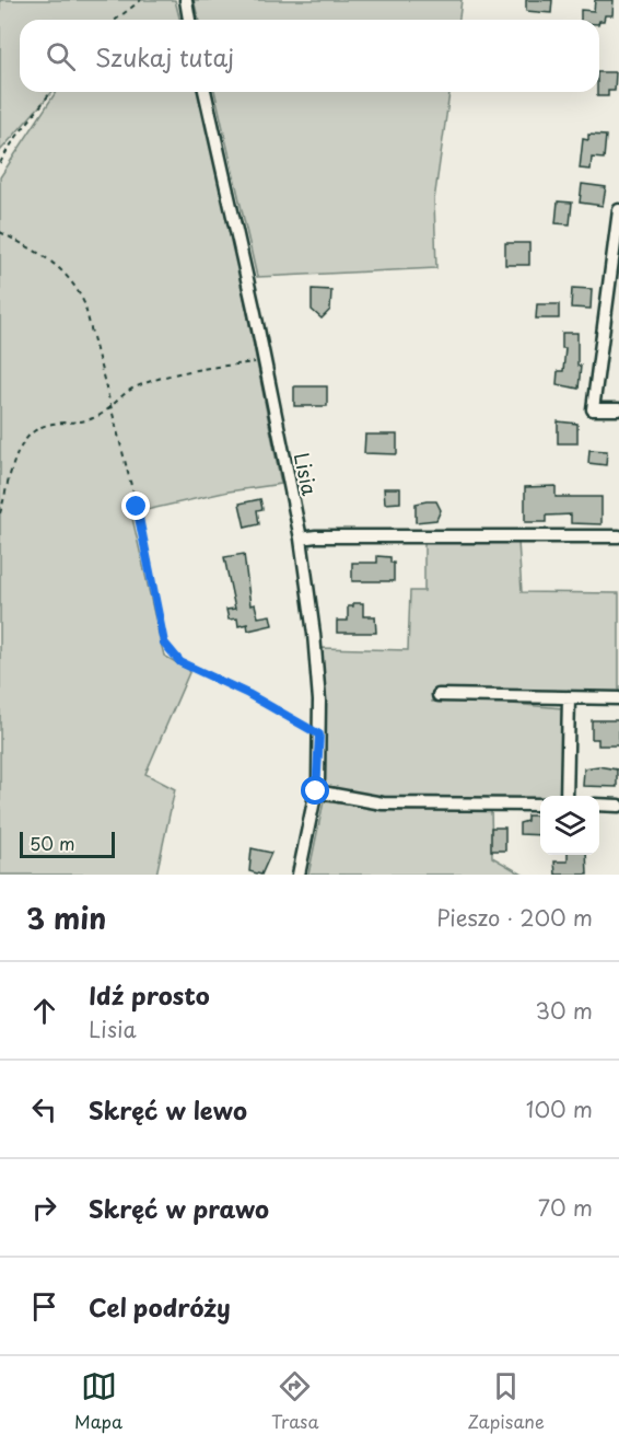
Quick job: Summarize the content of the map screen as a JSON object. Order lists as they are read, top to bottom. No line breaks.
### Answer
{"streets":{"street":["Lisia"]},"scale_bar":"50 m","page":{"search":"Szukaj tutaj","scale":"50 m","heading":["3 min","Pieszo · 200 m"],"list":[["Idź prosto","Lisia","30 m"],["Skręć w lewo","100 m"],["Skręć w prawo","70 m"],"Cel podróży"],"nav":["Mapa","Trasa","Zapisane"]}}
